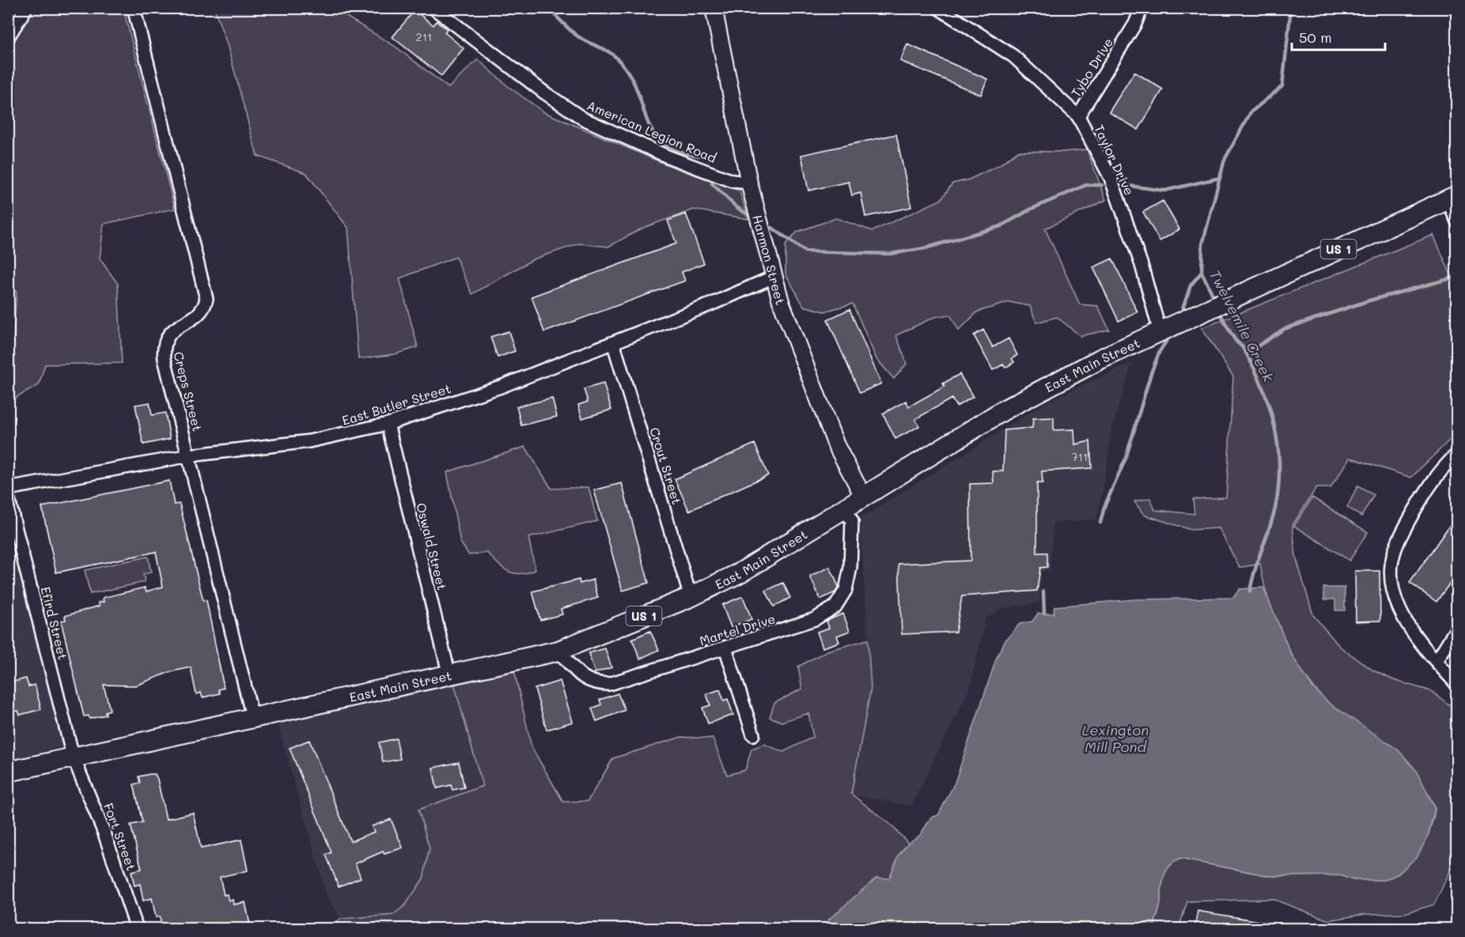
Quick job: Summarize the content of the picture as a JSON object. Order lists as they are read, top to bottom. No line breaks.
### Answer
{"streets":{"main road":["US 1","East Main Street"],"street":["Tybo Drive","American Legion Road","Taylor Drive","Harmon Street","Creps Street","East Butler Street","Crout Street","Oswald Street","Efird Street","Martel Drive","Fort Street"]},"crossings":[["Tybo Drive","Taylor Drive"],["American Legion Road","Harmon Street"],["Taylor Drive","East Main Street"],["Harmon Street","East Main Street"],["Harmon Street","East Butler Street"],["East Main Street","Creps Street"],["East Main Street","Crout Street"],["East Main Street","Oswald Street"],["East Main Street","Efird Street"],["East Main Street","Martel Drive"],["East Main Street","Fort Street"],["Creps Street","East Butler Street"],["East Butler Street","Crout Street"],["East Butler Street","Oswald Street"],["Efird Street","Fort Street"]],"water":["Twelvemile Creek","Lexington Mill Pond"],"house_numbers":["211","711"],"scale_bar":"50 m"}
